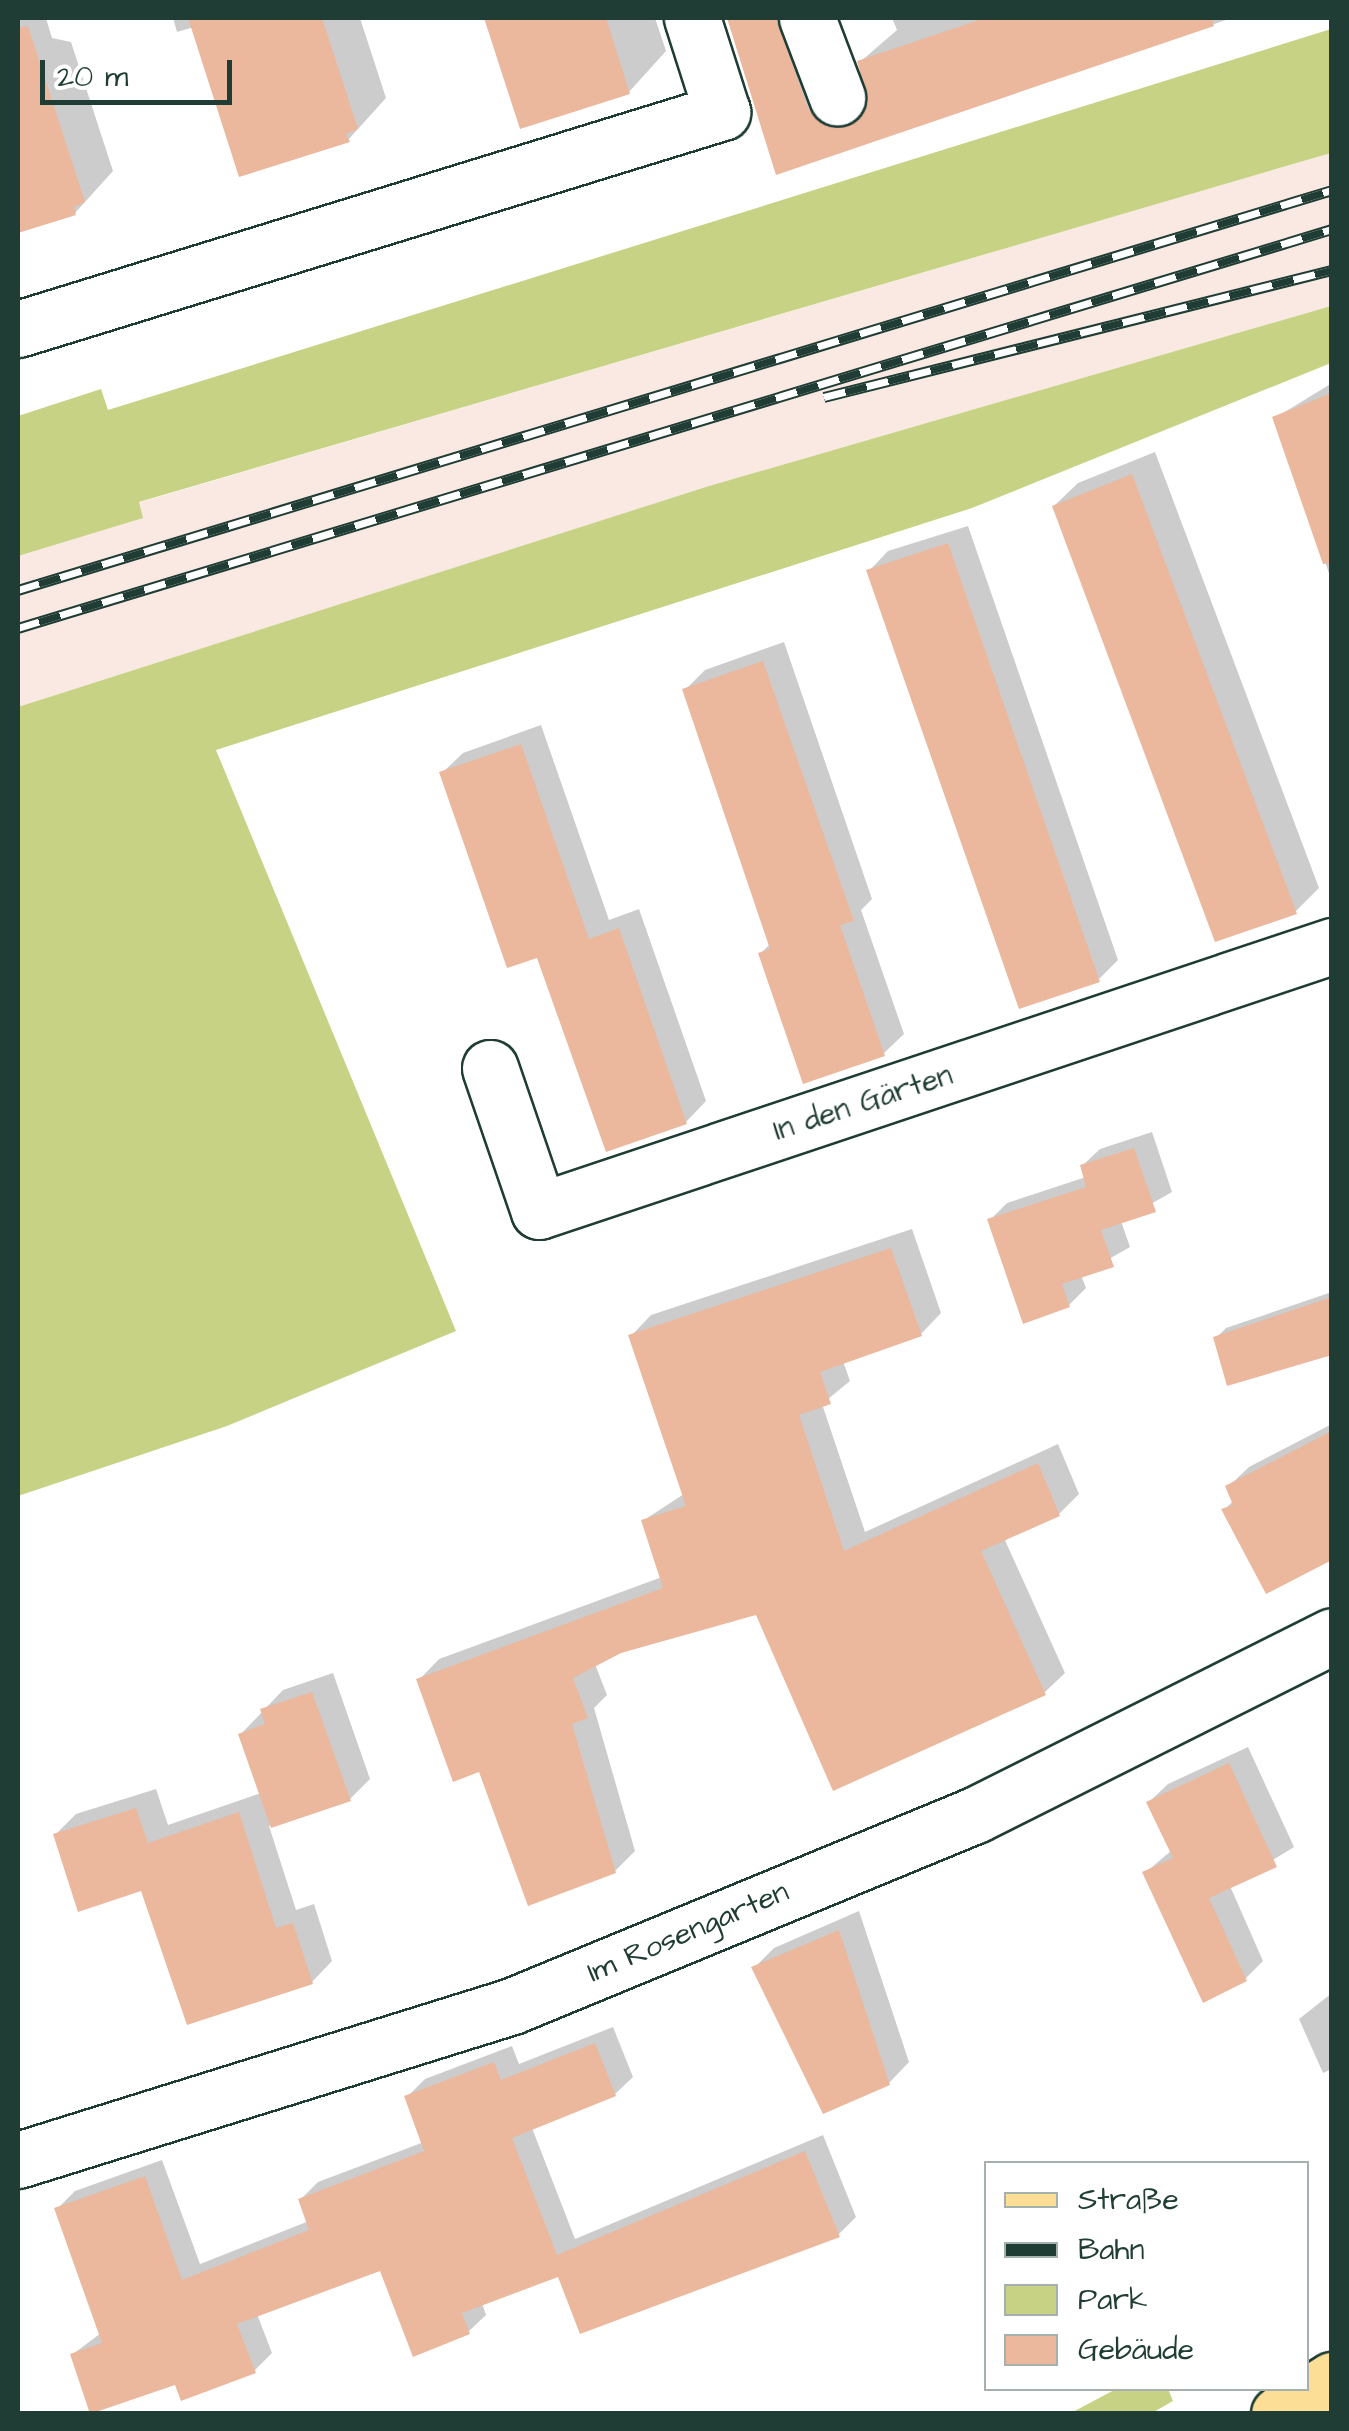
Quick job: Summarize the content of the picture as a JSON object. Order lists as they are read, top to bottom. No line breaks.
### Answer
{"streets":{"street":["In den Gärten","Im Rosengarten"]},"legend":["Straße","Bahn","Park","Gebäude"],"scale_bar":"20 m"}
